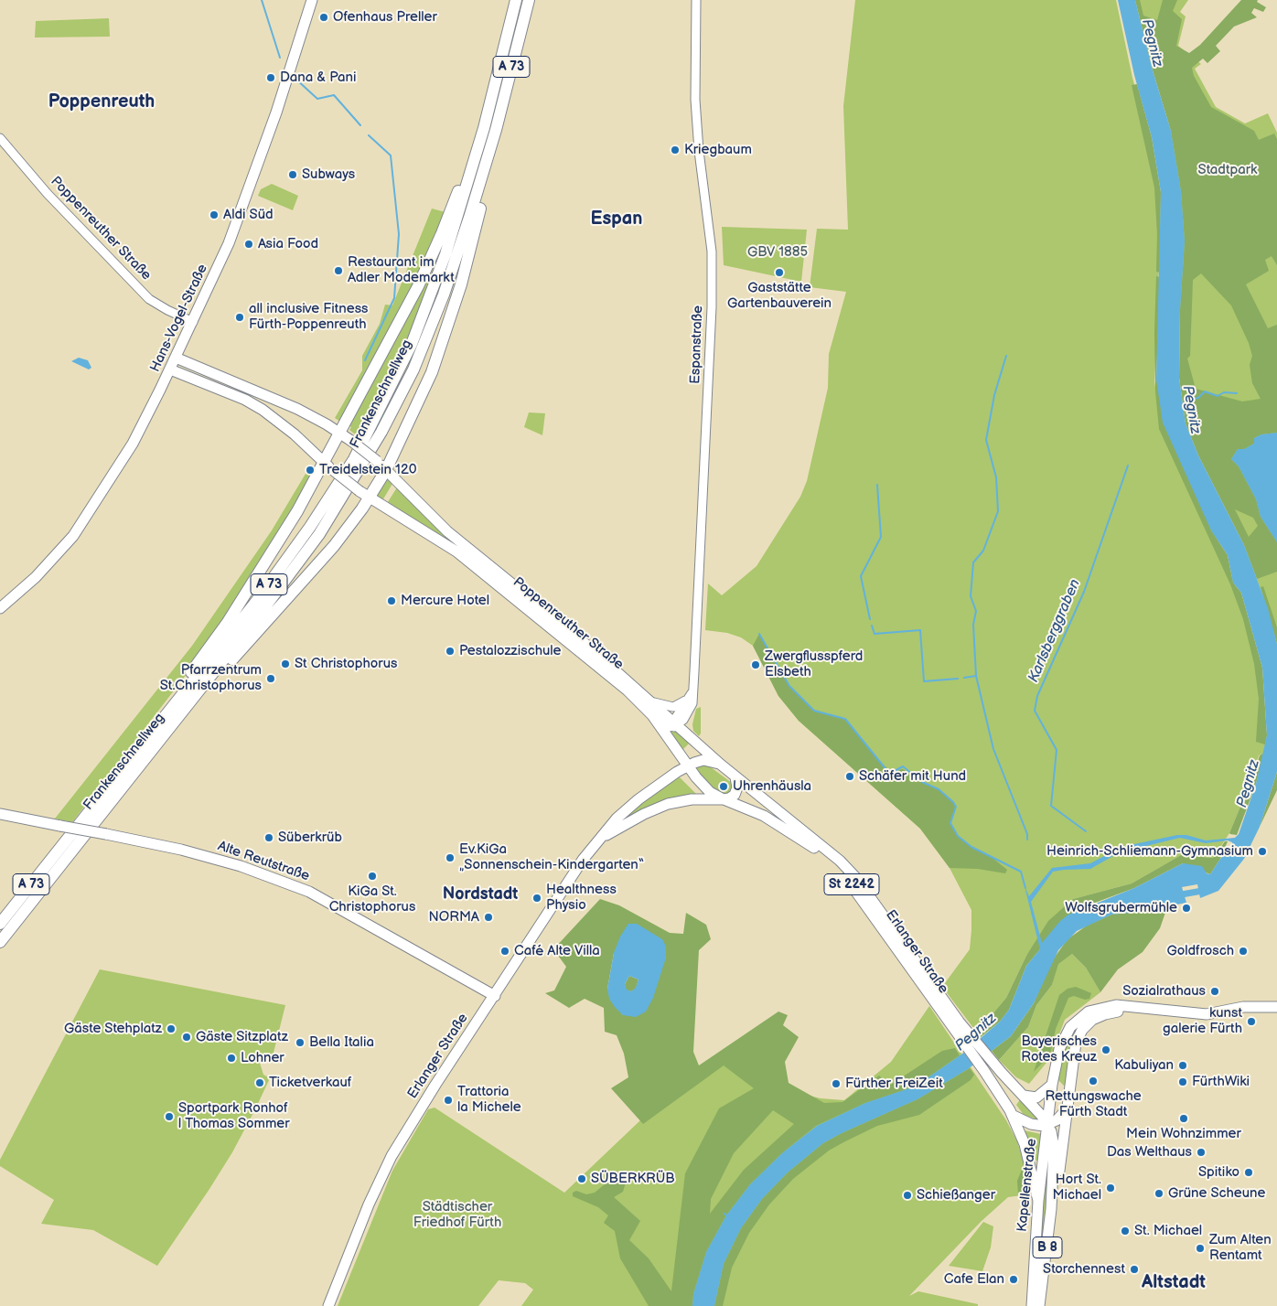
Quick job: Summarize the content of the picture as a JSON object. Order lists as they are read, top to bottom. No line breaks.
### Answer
{"streets":{"highway":["A 73","Frankenschnellweg"],"main road":["Poppenreuther Straße","Hans-Vogel-Straße","Alte Reutstraße","St 2242","Erlanger Straße","Kapellenstraße","B 8"],"street":["Espanstraße"]},"crossings":[["Poppenreuther Straße","Hans-Vogel-Straße"],["Poppenreuther Straße","St 2242"],["Poppenreuther Straße","Erlanger Straße"],["Alte Reutstraße","Erlanger Straße"],["St 2242","Erlanger Straße"],["Erlanger Straße","Kapellenstraße"],["Erlanger Straße","B 8"],["Kapellenstraße","B 8"]],"districts":["Poppenreuth","Espan","Nordstadt","Altstadt"],"water":["Pegnitz","Karlsberggraben"],"parks":["Stadtpark","GBV 1885","Städtischer Friedhof Fürth"],"places":["Ofenhaus Preller","Dana & Pani","Kriegbaum","Subways","Aldi Süd","Asia Food","Restaurant im Adler Modemarkt","Gaststätte Gartenbauverein","all inclusive Fitness Fürth-Poppenreuth","Treidelstein 120","Mercure Hotel","Pestalozzischule","St Christophorus","Zwergflusspferd Elsbeth","Pfarrzentrum St.Christophorus","Schäfer mit Hund","Uhrenhäusla","Süberkrüb","Heinrich-Schliemann-Gymnasium","Ev.KiGa „Sonnenschein-Kindergarten“","KiGa St. Christophorus","Healthness Physio","Wolfsgrubermühle","NORMA","Café Alte Villa","Goldfrosch","Sozialrathaus","kunst galerie Fürth","Gäste Stehplatz","Gäste Sitzplatz","Bella Italia","Bayerisches Rotes Kreuz","Lohner","Kabuliyan","Rettungswache Fürth Stadt","FürthWiki","Ticketverkauf","Fürther FreiZeit","Trattoria la Michele","Sportpark Ronhof | Thomas Sommer","Mein Wohnzimmer","Das Welthaus","Spitiko","SÜBERKRÜB","Hort St. Michael","Grüne Scheune","Schießanger","St. Michael","Zum Alten Rentamt","Storchennest","Cafe Elan"]}
